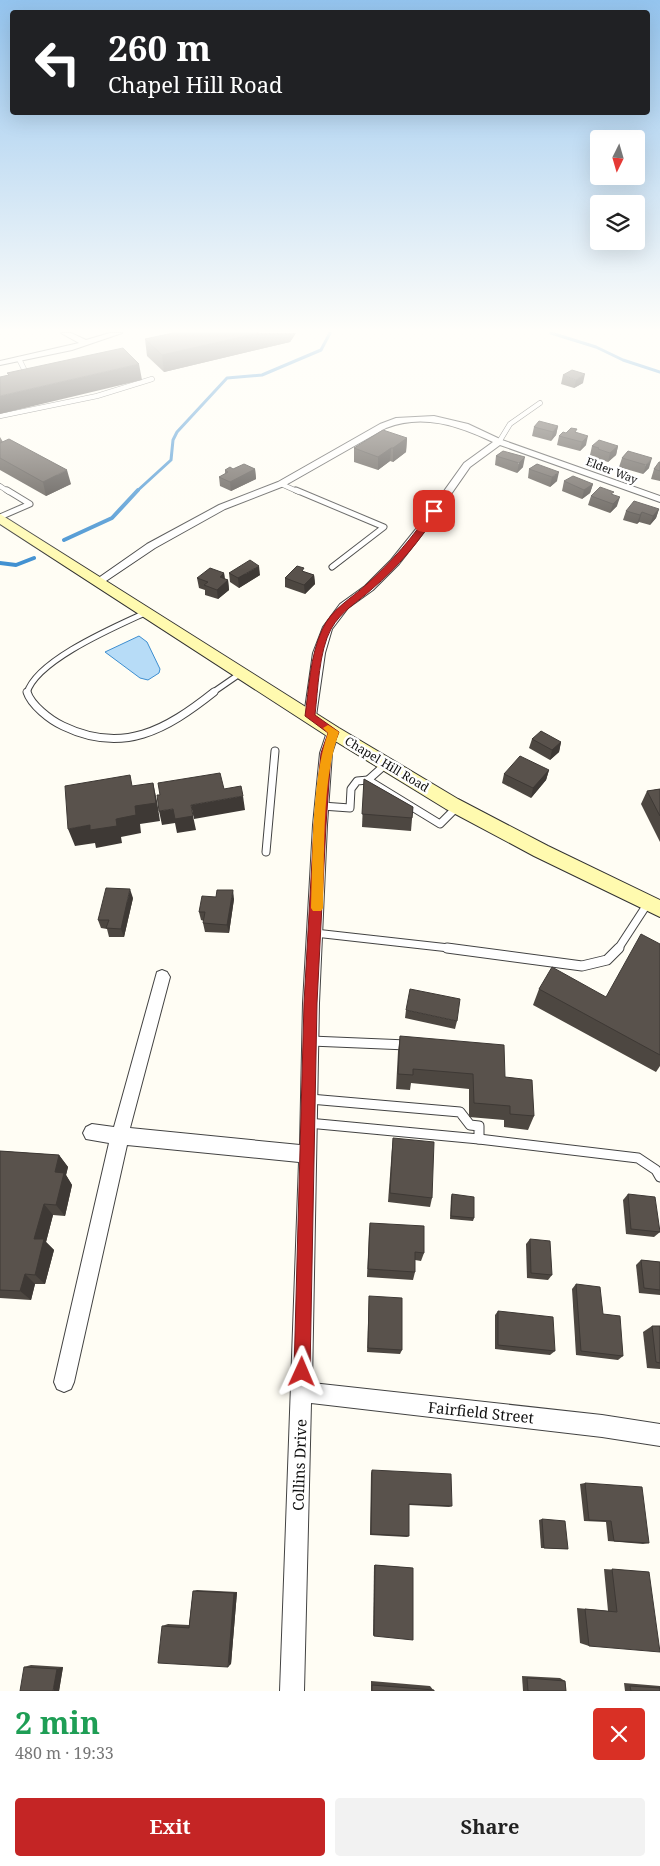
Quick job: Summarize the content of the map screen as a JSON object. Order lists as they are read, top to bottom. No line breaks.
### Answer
{"streets":{"main road":["Chapel Hill Road"],"street":["Elder Way","Fairfield Street","Collins Drive"]},"crossings":[["Elder Way","Chapel Hill Road"],["Chapel Hill Road","Collins Drive"],["Fairfield Street","Collins Drive"]],"north":"bottom","page":{"turn":["260 m","Chapel Hill Road"],"heading":["2 min","480 m · 19:33"],"buttons":["Exit","Share"]}}
